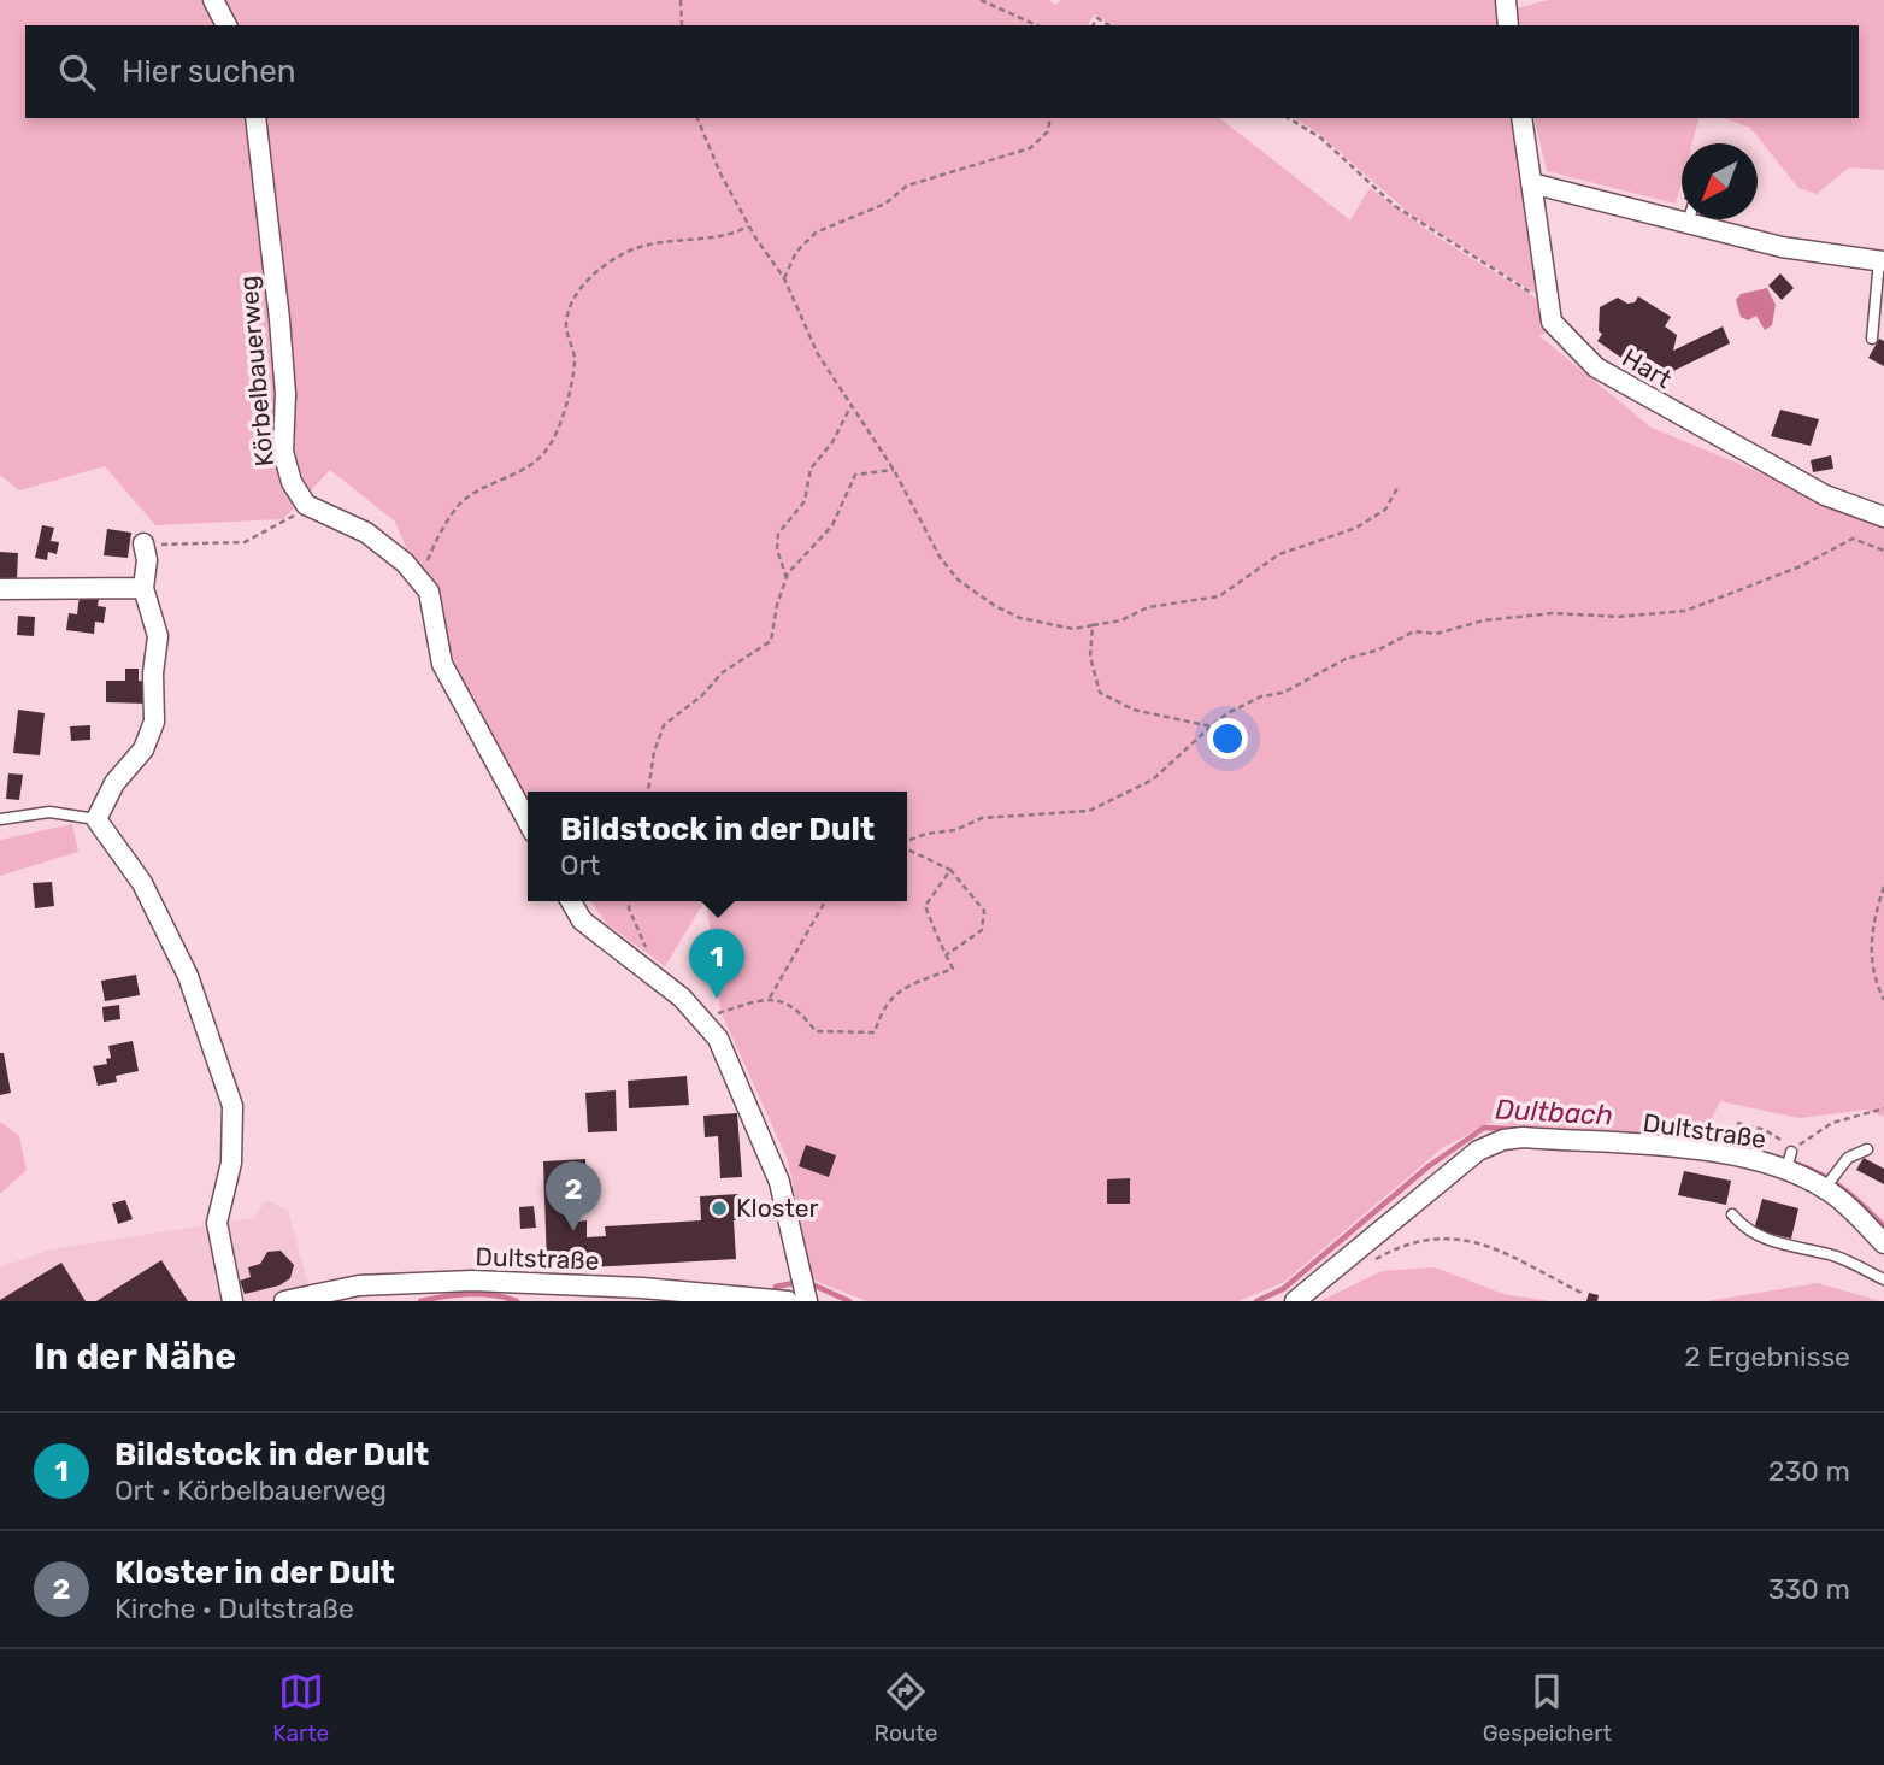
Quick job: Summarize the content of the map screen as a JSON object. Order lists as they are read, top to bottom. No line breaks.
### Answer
{"streets":{"street":["Hart","Körbelbauerweg","Dultstraße"]},"water":["Dultbach"],"places":["Kloster"],"north":"bottom left","page":{"search":"Hier suchen","popup":["Bildstock in der Dult","Ort"],"pins":["1","2"],"heading":["In der Nähe","2 Ergebnisse"],"list":[{"mark":"1","name":"Bildstock in der Dult","note":"Ort · Körbelbauerweg","value":"230 m"},{"mark":"2","name":"Kloster in der Dult","note":"Kirche · Dultstraße","value":"330 m"}],"nav":["Karte","Route","Gespeichert"]}}
